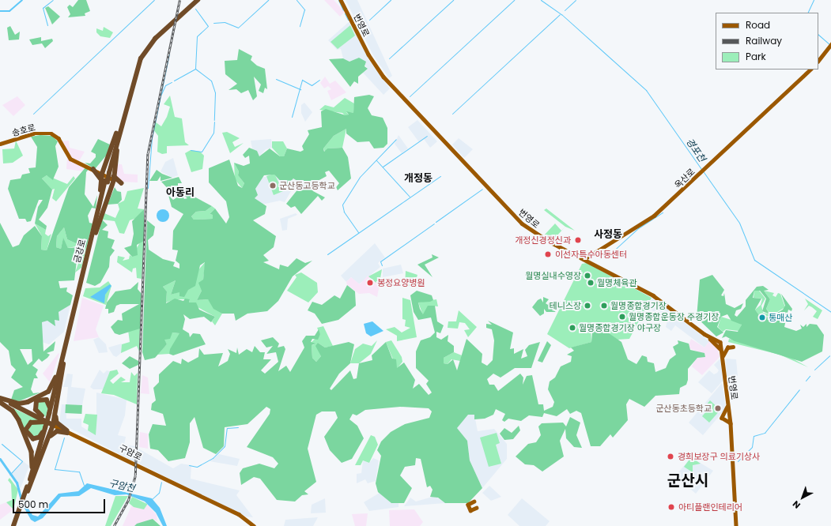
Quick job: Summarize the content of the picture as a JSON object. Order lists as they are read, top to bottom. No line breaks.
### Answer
{"streets":{"highway":["금강로","구암로"],"main road":["번영로","송호로","옥산로"]},"crossings":[["번영로","옥산로"]],"districts":["개정동","아동리","사정동","군산시"],"water":["경포천","구암천"],"places":["군산동고등학교","개정신경정신과","이선자특수아동센터","월명실내수영장","봉정요양병원","월명체육관","테니스장","월명종합경기장","월명종합운동장 주경기장","통매산","월명종합경기장 야구장","군산동초등학교","경희보장구 의료기상사","아티플랜인테리어"],"legend":["Road","Railway","Park"],"scale_bar":"500 m","north":"bottom left"}
